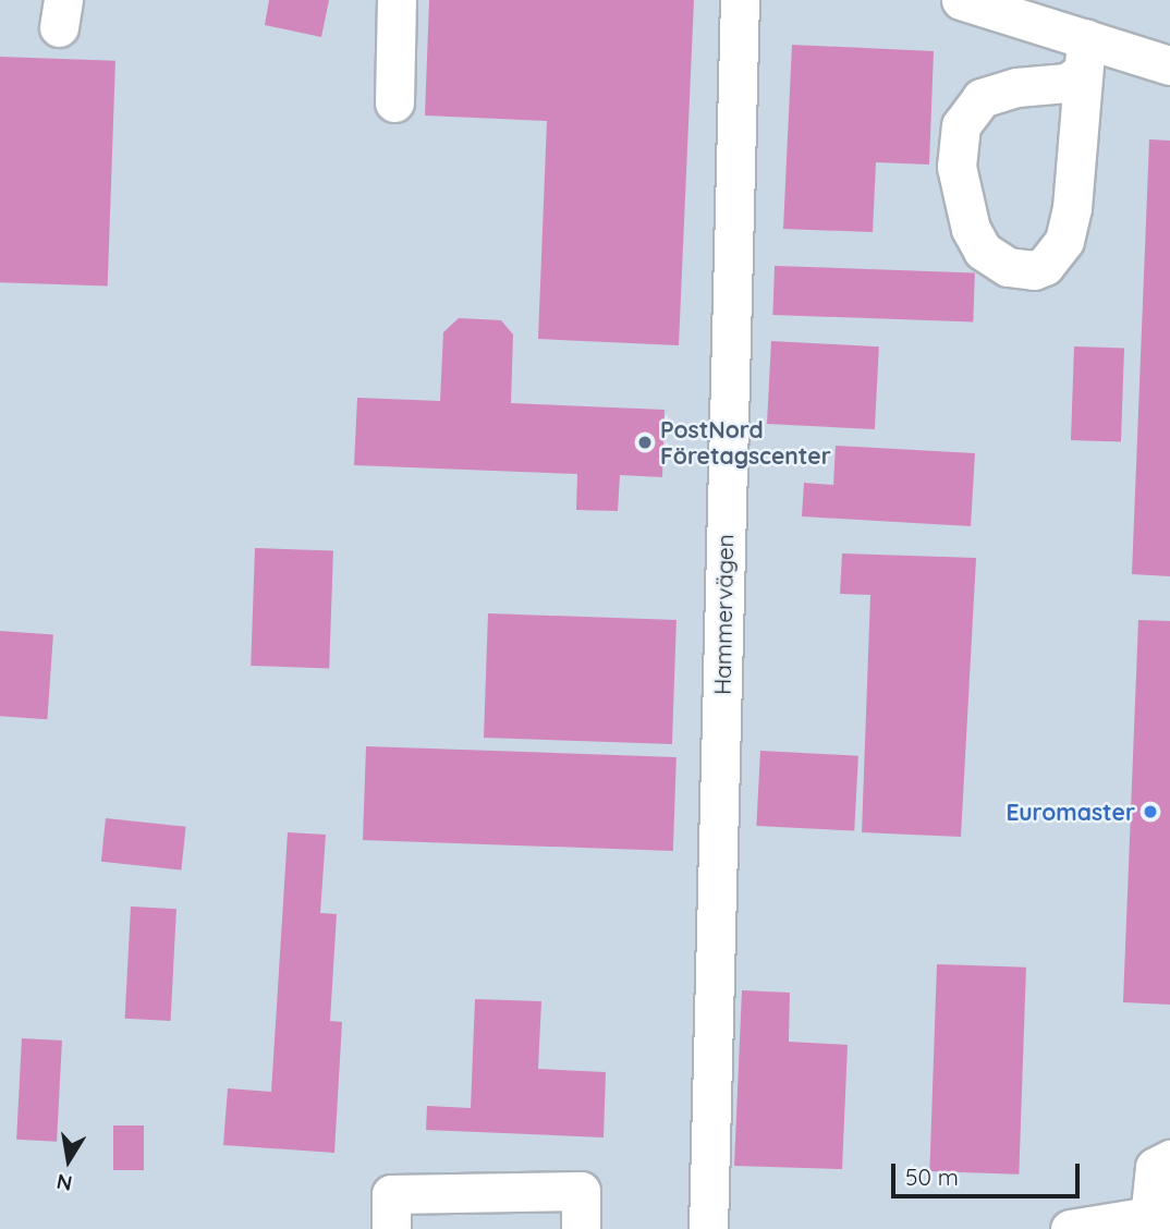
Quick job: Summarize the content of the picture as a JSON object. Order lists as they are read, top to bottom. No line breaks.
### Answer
{"streets":{"street":["Hammervägen"]},"places":["PostNord Företagscenter","Euromaster"],"scale_bar":"50 m","north":"bottom"}
